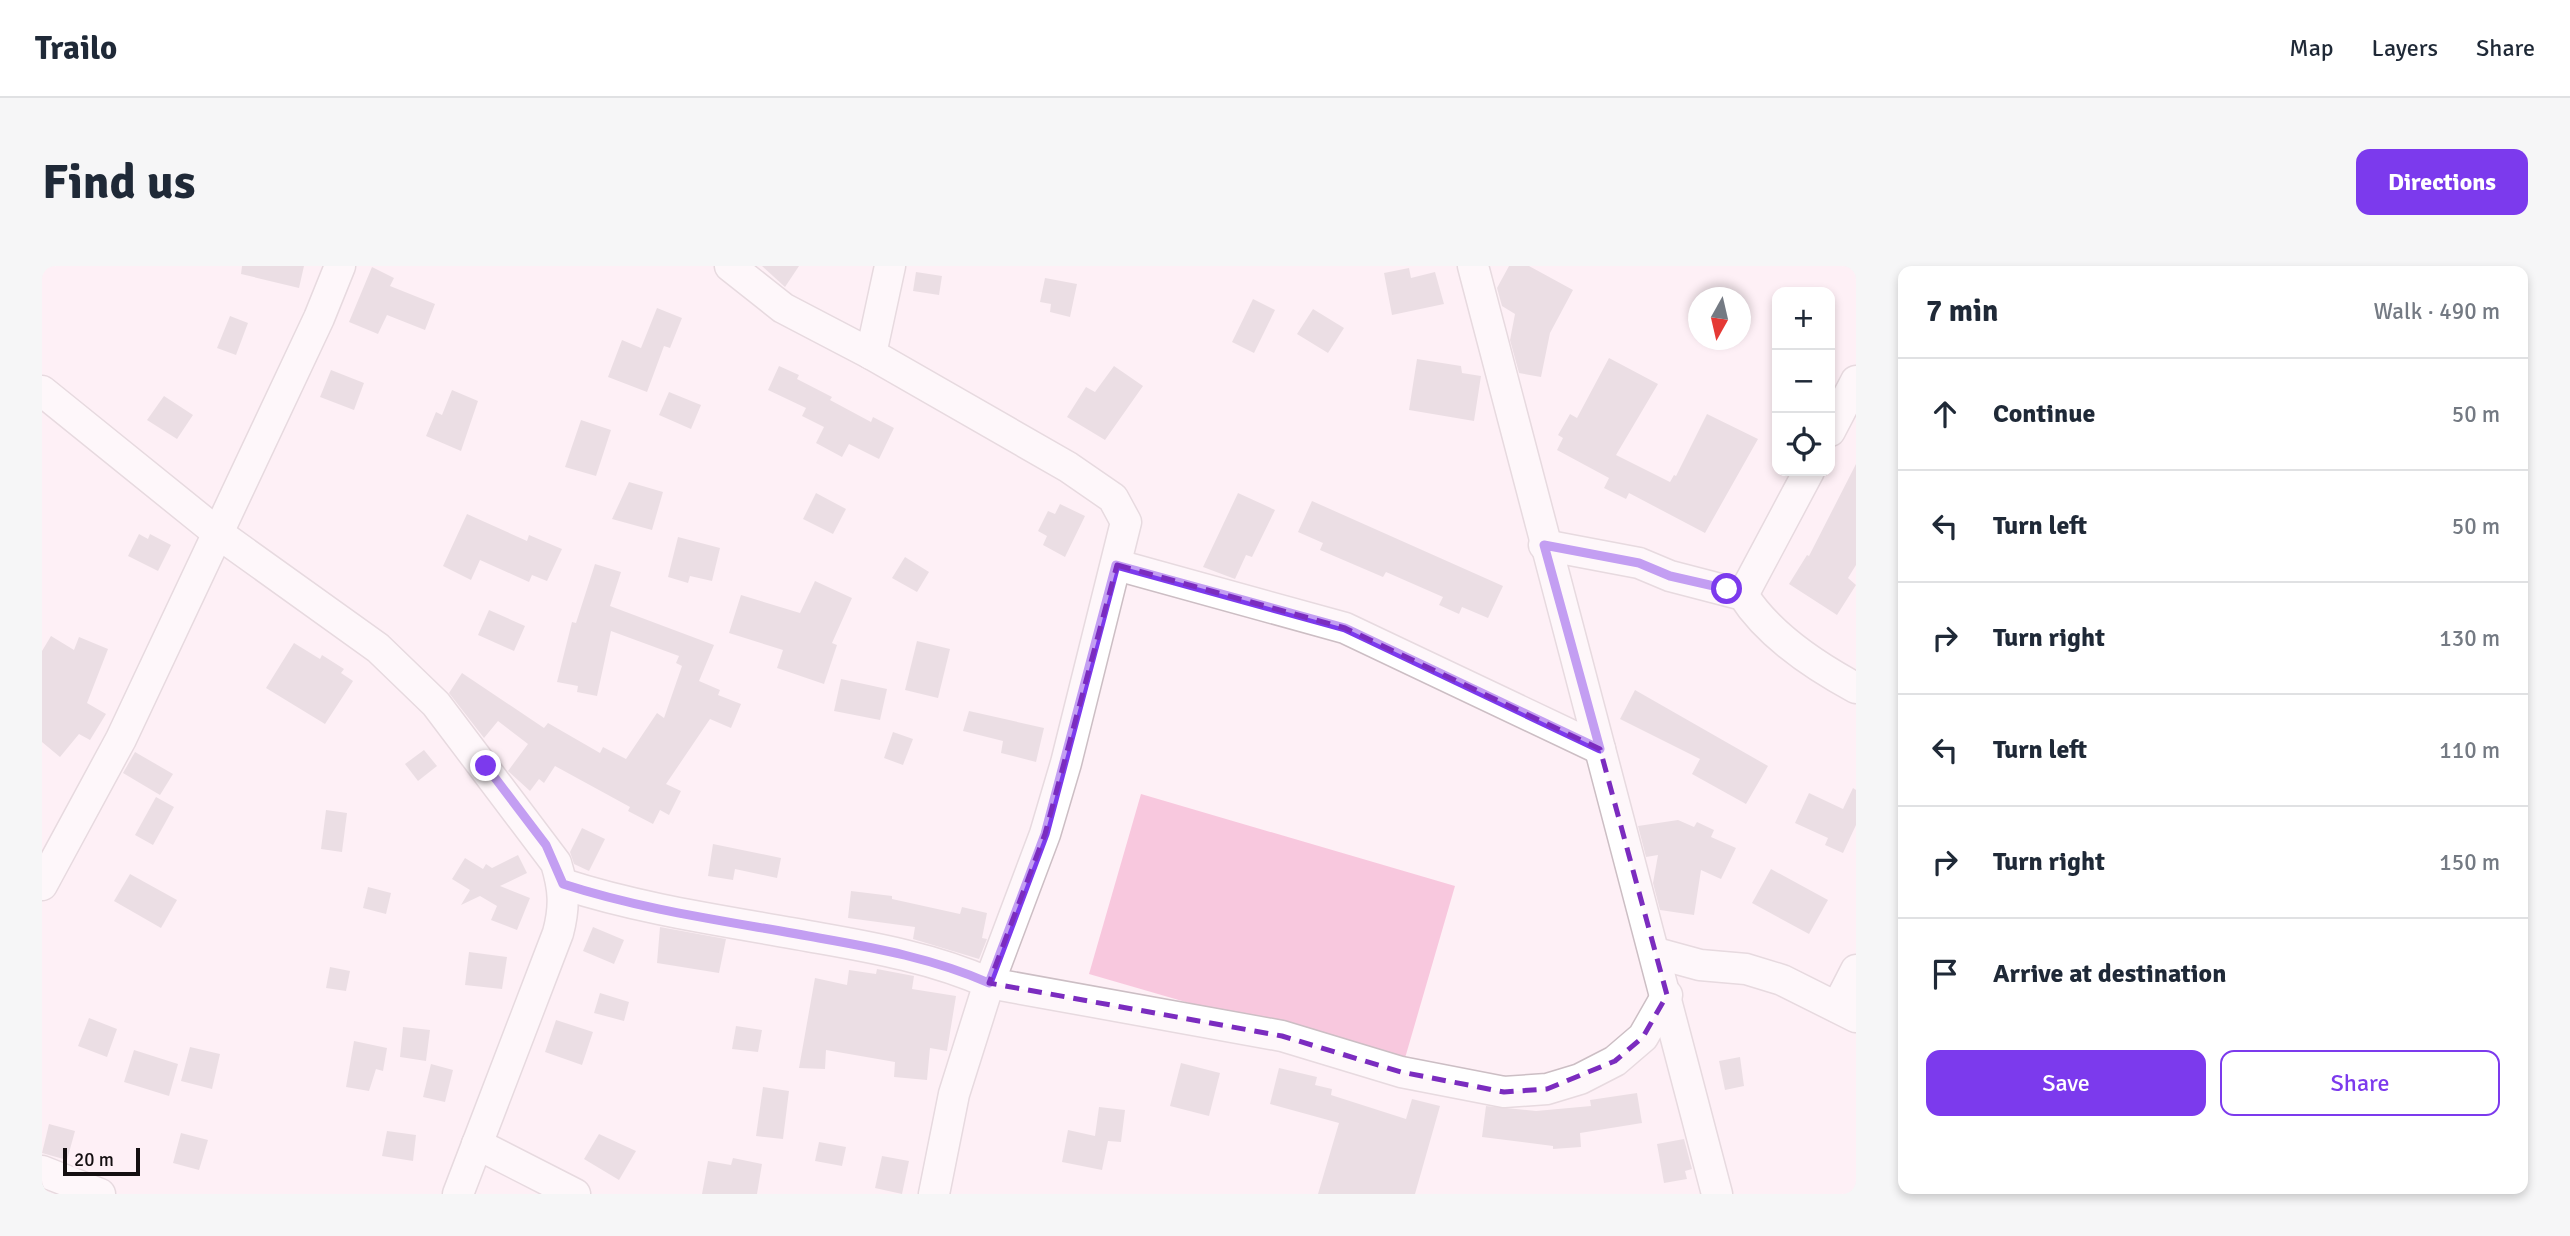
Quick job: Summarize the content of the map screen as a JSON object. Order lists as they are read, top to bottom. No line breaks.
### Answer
{"scale_bar":"20 m","north":"bottom","page":{"header":"Trailo","nav":["Map","Layers","Share"],"buttons":["Directions",["Save","Share"]],"title":"Find us","heading":["7 min","Walk · 490 m"],"map_buttons":["+","−"],"list":[["Continue","50 m"],["Turn left","50 m"],["Turn right","130 m"],["Turn left","110 m"],["Turn right","150 m"],"Arrive at destination"],"scale":"20 m"}}
